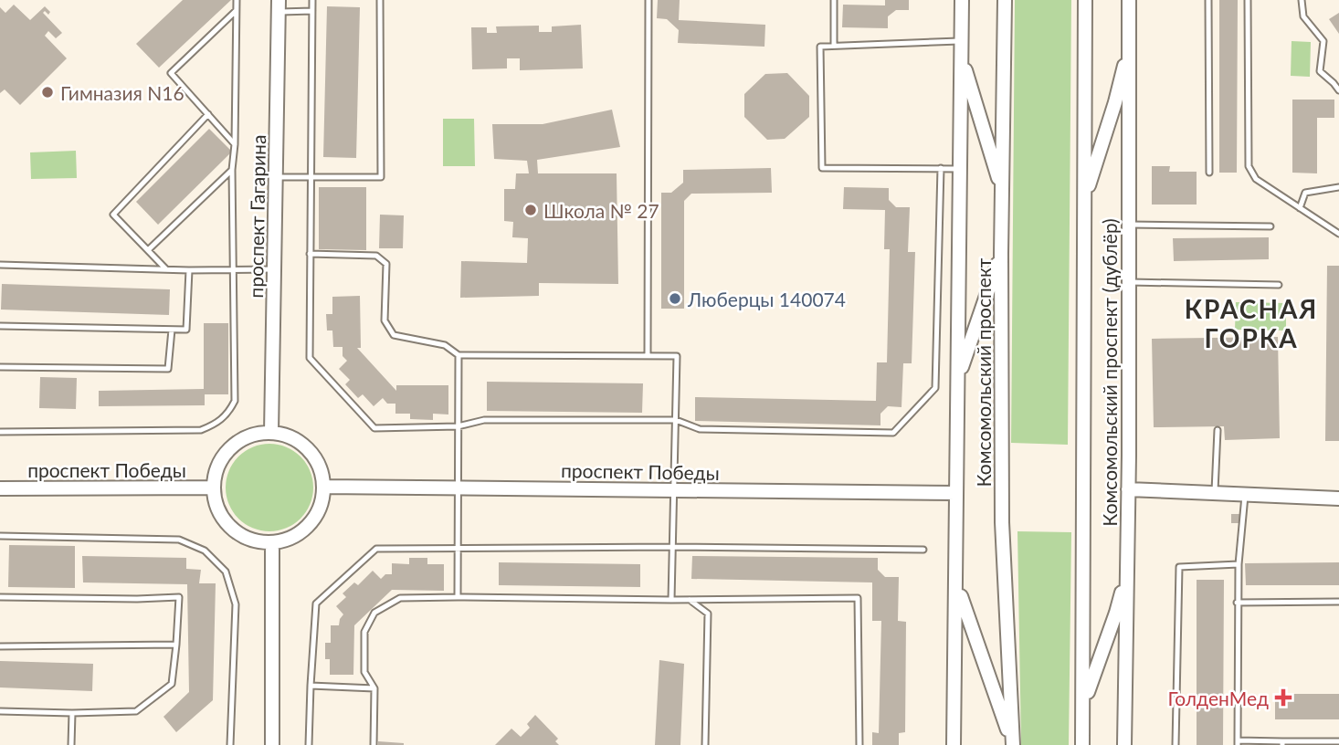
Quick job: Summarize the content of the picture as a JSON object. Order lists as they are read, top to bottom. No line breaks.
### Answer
{"streets":{"street":["проспект Гагарина","Комсомольский проспект","Комсомольский проспект (дублёр)","проспект Победы"]},"crossings":[["проспект Гагарина","проспект Победы"]],"districts":["КРАСНАЯ ГОРКА"],"places":{"other":["Гимназия N16","Школа № 27","Люберцы 140074"],"health":["ГолденМед"]}}
